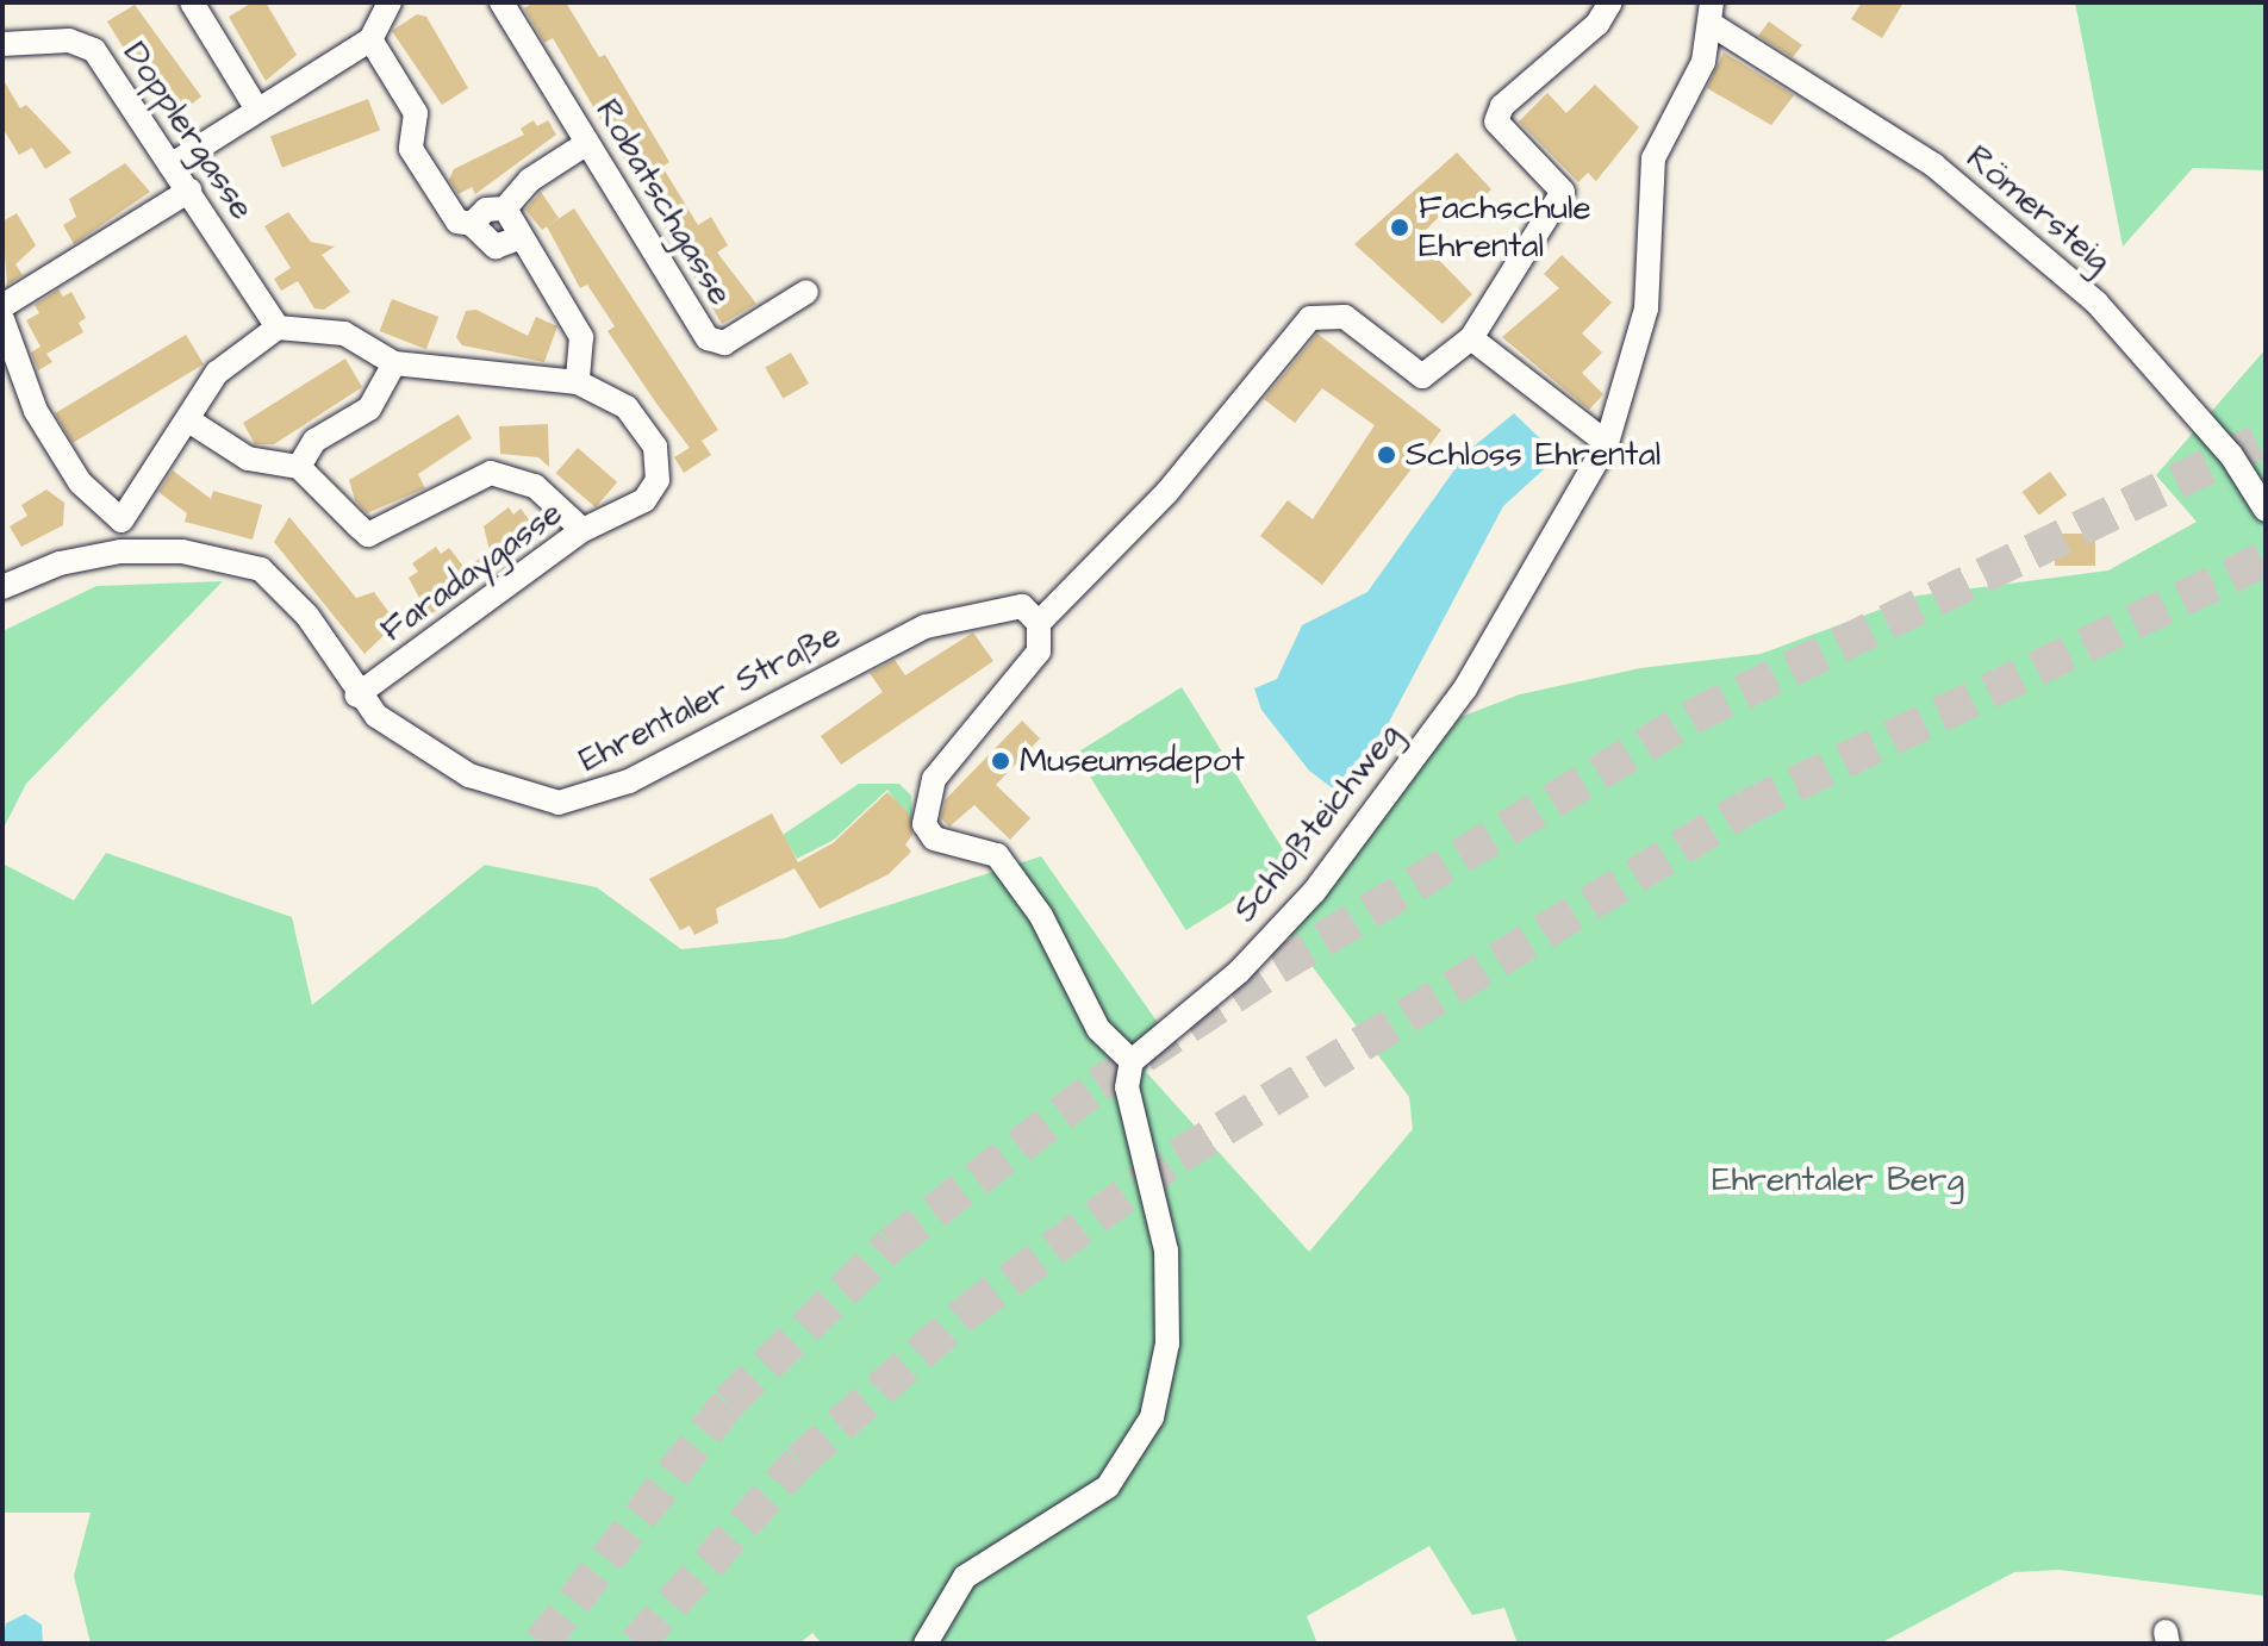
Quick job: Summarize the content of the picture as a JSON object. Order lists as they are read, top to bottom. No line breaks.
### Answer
{"streets":{"street":["Dopplergasse","Robatschgasse","Römersteig","Faradaygasse","Ehrentaler Straße","Schloßteichweg"]},"crossings":[["Dopplergasse","Faradaygasse"],["Römersteig","Schloßteichweg"],["Faradaygasse","Ehrentaler Straße"]],"parks":["Ehrentaler Berg"],"places":["Fachschule Ehrental","Schloss Ehrental","Museumsdepot"]}
